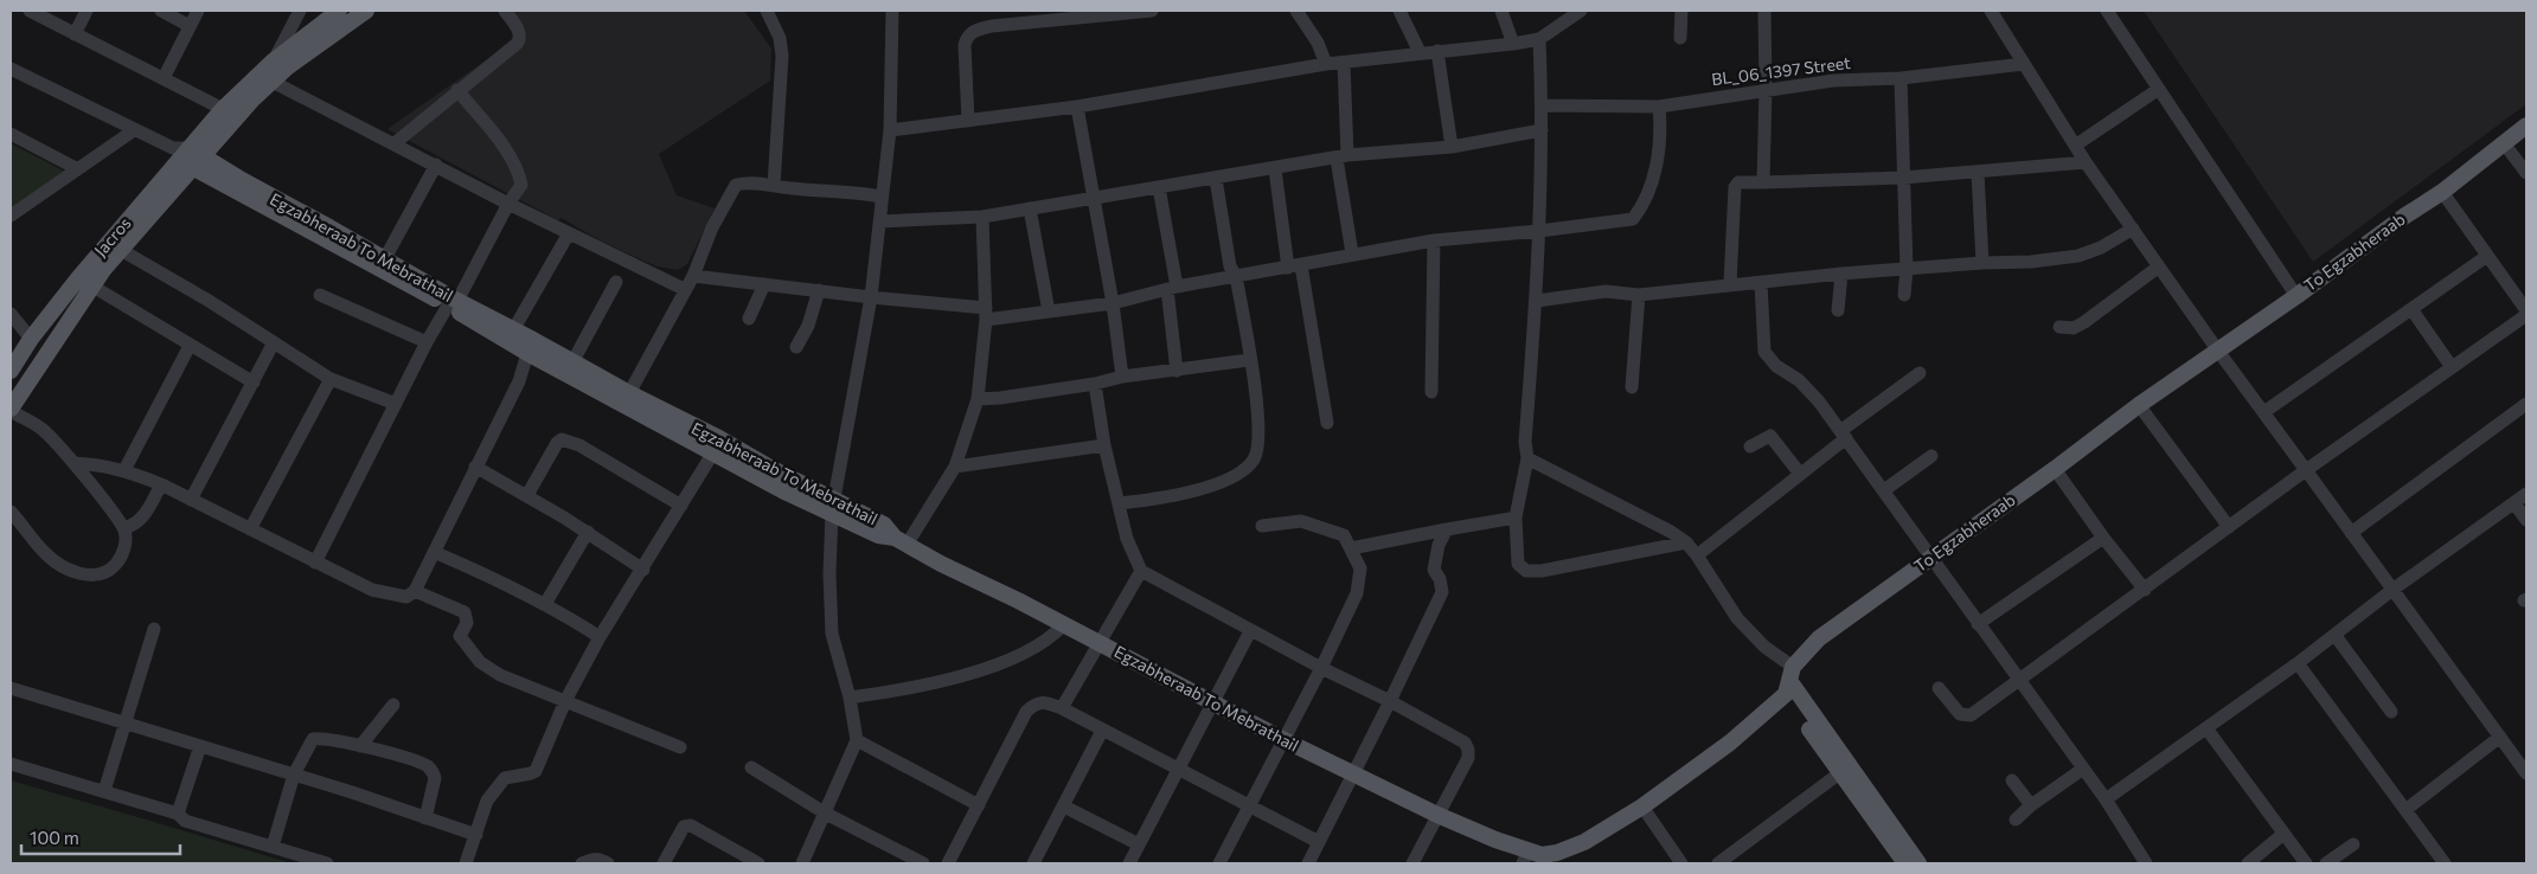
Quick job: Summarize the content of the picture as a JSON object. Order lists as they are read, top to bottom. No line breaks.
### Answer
{"streets":{"main road":["Jacros","Egzabheraab To Mebrathail","To Egzabheraab"],"street":["BL_06_1397 Street"]},"crossings":[["Jacros","Egzabheraab To Mebrathail"],["Egzabheraab To Mebrathail","To Egzabheraab"]],"scale_bar":"100 m"}
